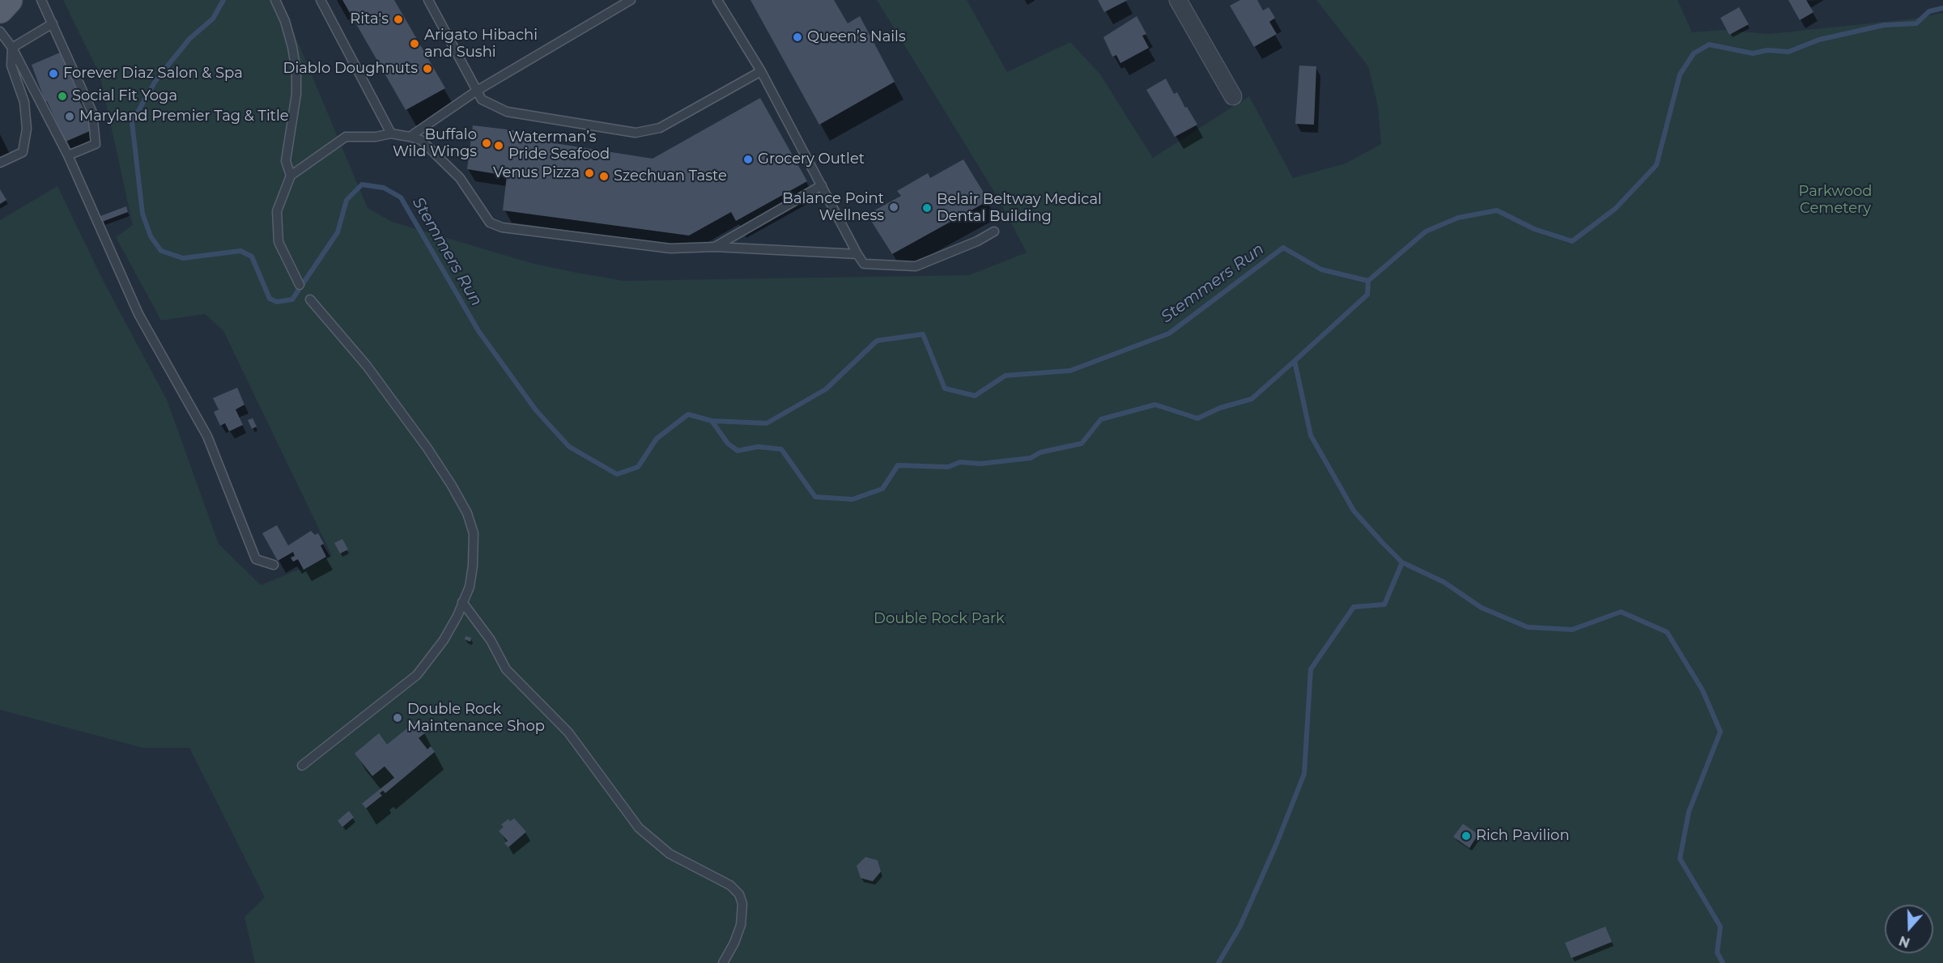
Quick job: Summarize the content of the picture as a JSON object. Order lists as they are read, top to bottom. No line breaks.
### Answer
{"water":["Stemmers Run"],"parks":["Parkwood Cemetery","Double Rock Park"],"places":["Rita's","Queen’s Nails","Arigato Hibachi and Sushi","Diablo Doughnuts","Forever Diaz Salon & Spa","Social Fit Yoga","Maryland Premier Tag & Title","Buffalo Wild Wings","Waterman’s Pride Seafood","Grocery Outlet","Venus Pizza","Szechuan Taste","Balance Point Wellness","Belair Beltway Medical Dental Building","Double Rock Maintenance Shop","Rich Pavilion"],"north":"bottom"}
